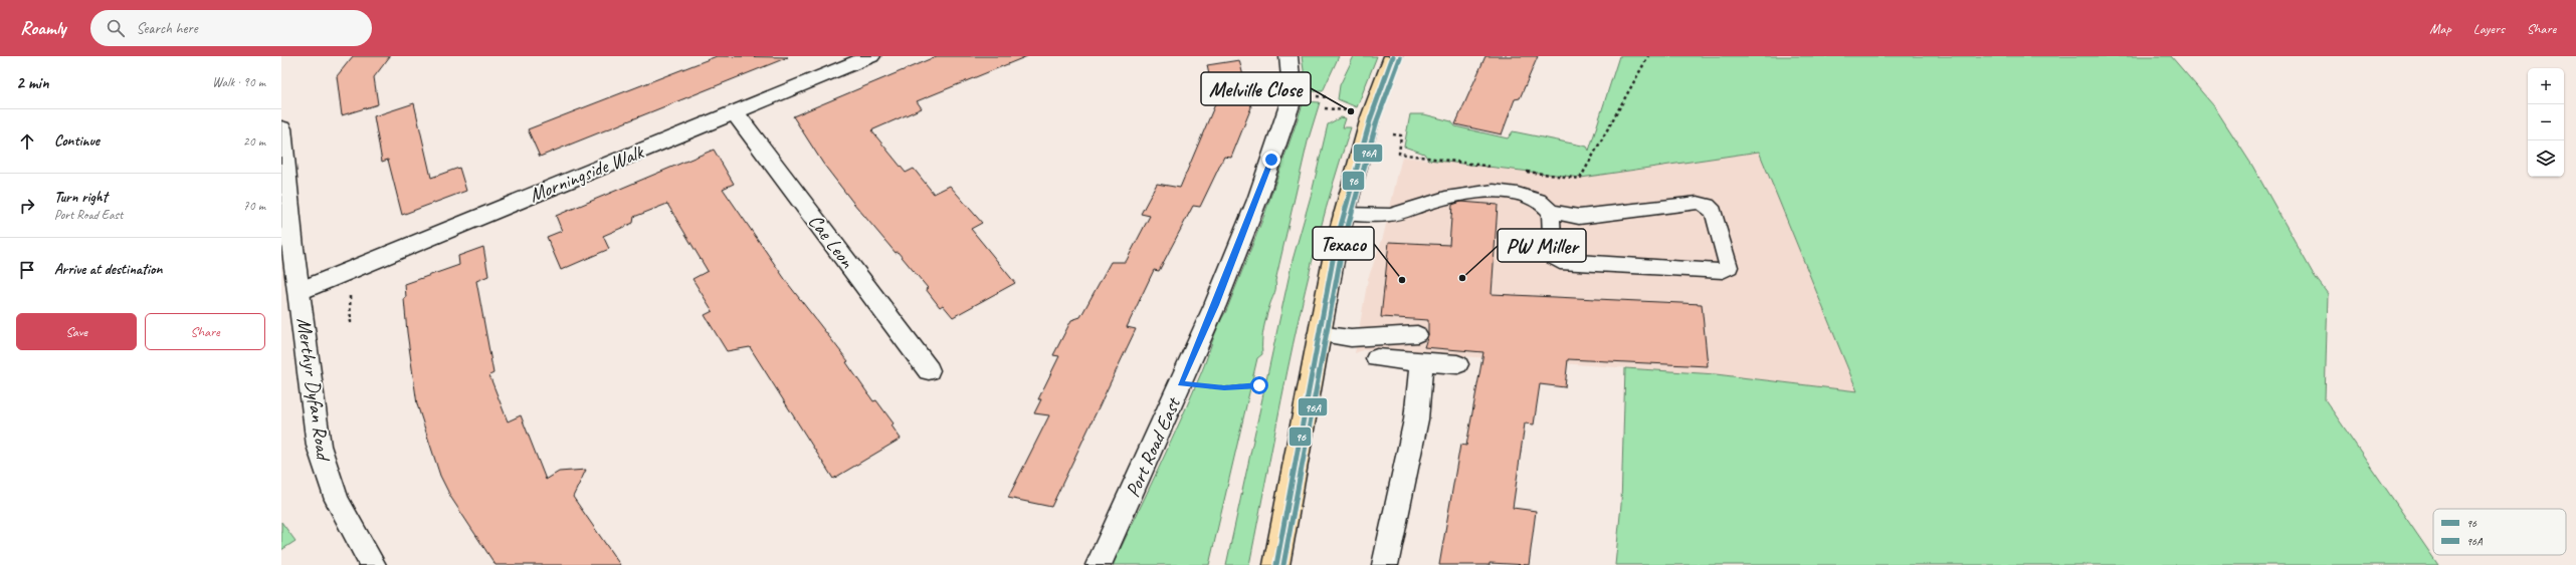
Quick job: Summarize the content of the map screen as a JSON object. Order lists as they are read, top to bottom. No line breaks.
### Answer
{"streets":{"street":["Morningside Walk","Cae Leon","Merthyr Dyfan Road","Port Road East"]},"crossings":[["Morningside Walk","Cae Leon"],["Morningside Walk","Merthyr Dyfan Road"]],"places":["Melville Close","PW Miller","Texaco"],"lines":["transit line 96","transit line 96A"],"legend":["96","96A"],"page":{"header":"Roamly","search":"Search here","nav":["Map","Layers","Share"],"heading":["2 min","Walk · 90 m"],"map_buttons":["+","−"],"list":[["Continue","20 m"],["Turn right","Port Road East","70 m"],"Arrive at destination"],"buttons":["Save","Share"]}}
